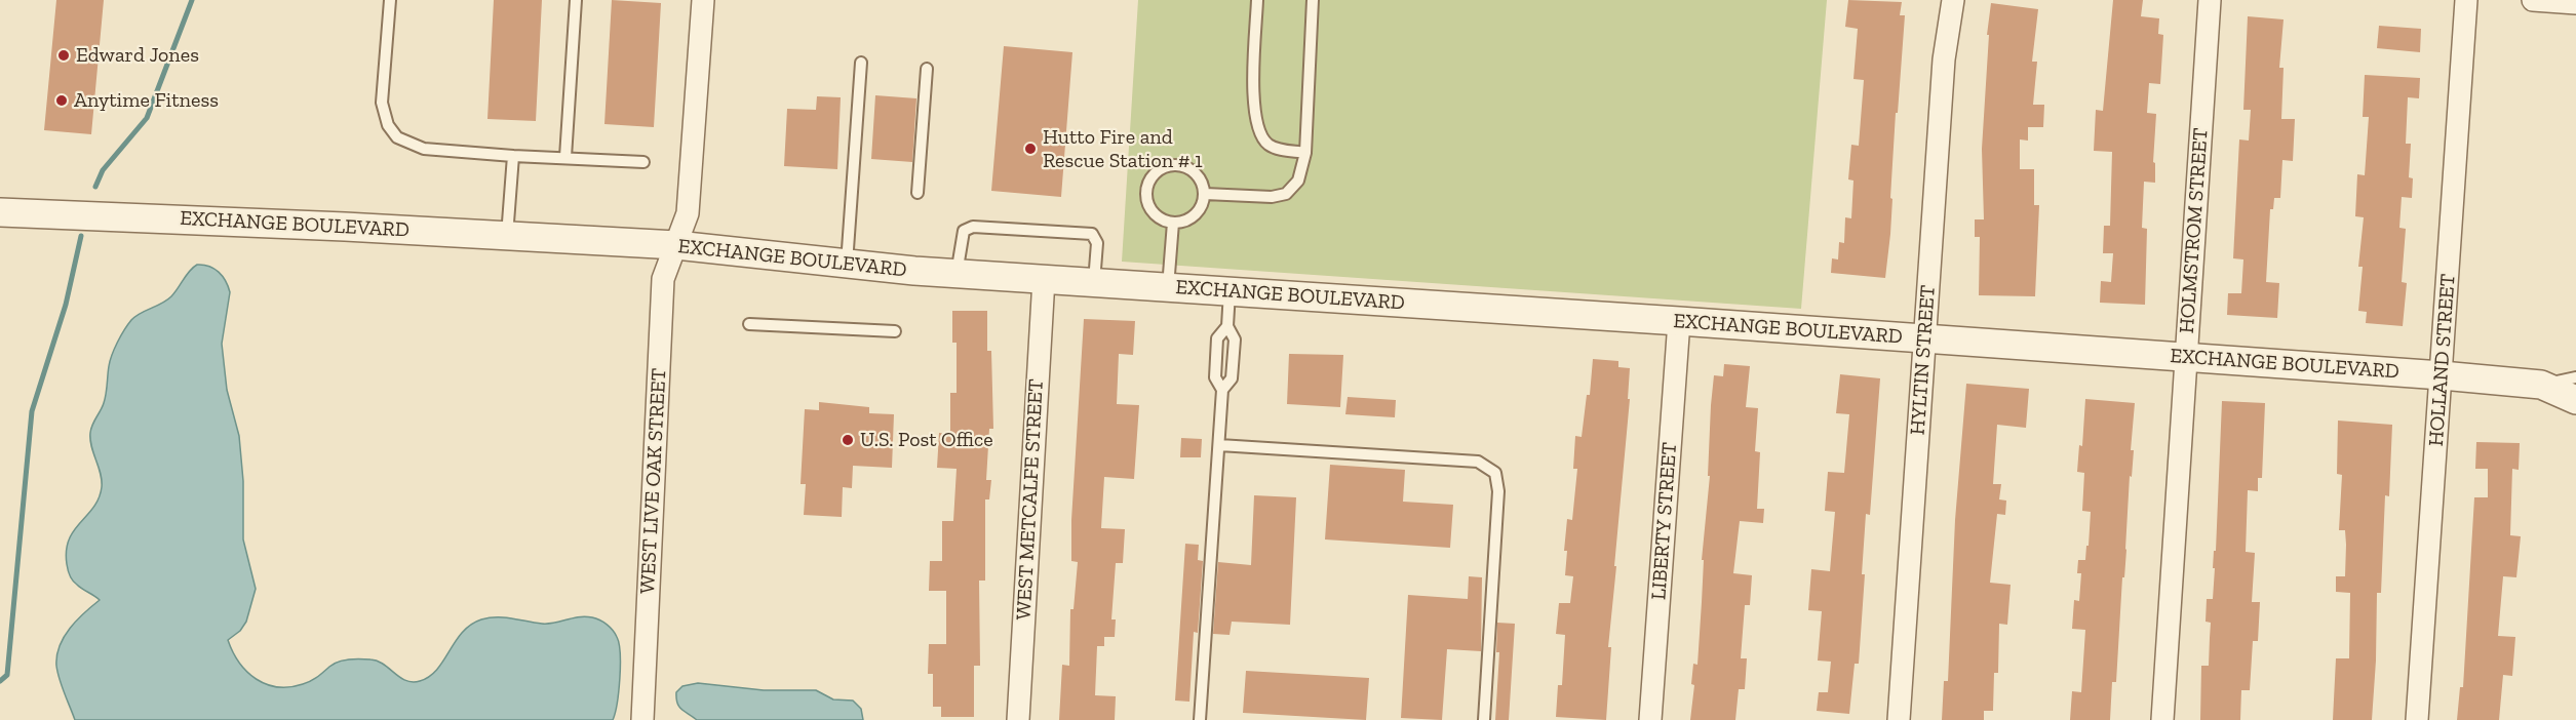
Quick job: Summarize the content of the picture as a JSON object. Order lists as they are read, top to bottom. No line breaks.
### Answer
{"streets":{"street":["EXCHANGE BOULEVARD","HOLMSTROM STREET","HYLTIN STREET","HOLLAND STREET","WEST LIVE OAK STREET","WEST METCALFE STREET","LIBERTY STREET"]},"crossings":[["EXCHANGE BOULEVARD","HOLMSTROM STREET"],["EXCHANGE BOULEVARD","HYLTIN STREET"],["EXCHANGE BOULEVARD","HOLLAND STREET"],["EXCHANGE BOULEVARD","WEST LIVE OAK STREET"],["EXCHANGE BOULEVARD","WEST METCALFE STREET"],["EXCHANGE BOULEVARD","LIBERTY STREET"]],"places":["Edward Jones","Anytime Fitness","Hutto Fire and Rescue Station # 1","U.S. Post Office"]}
